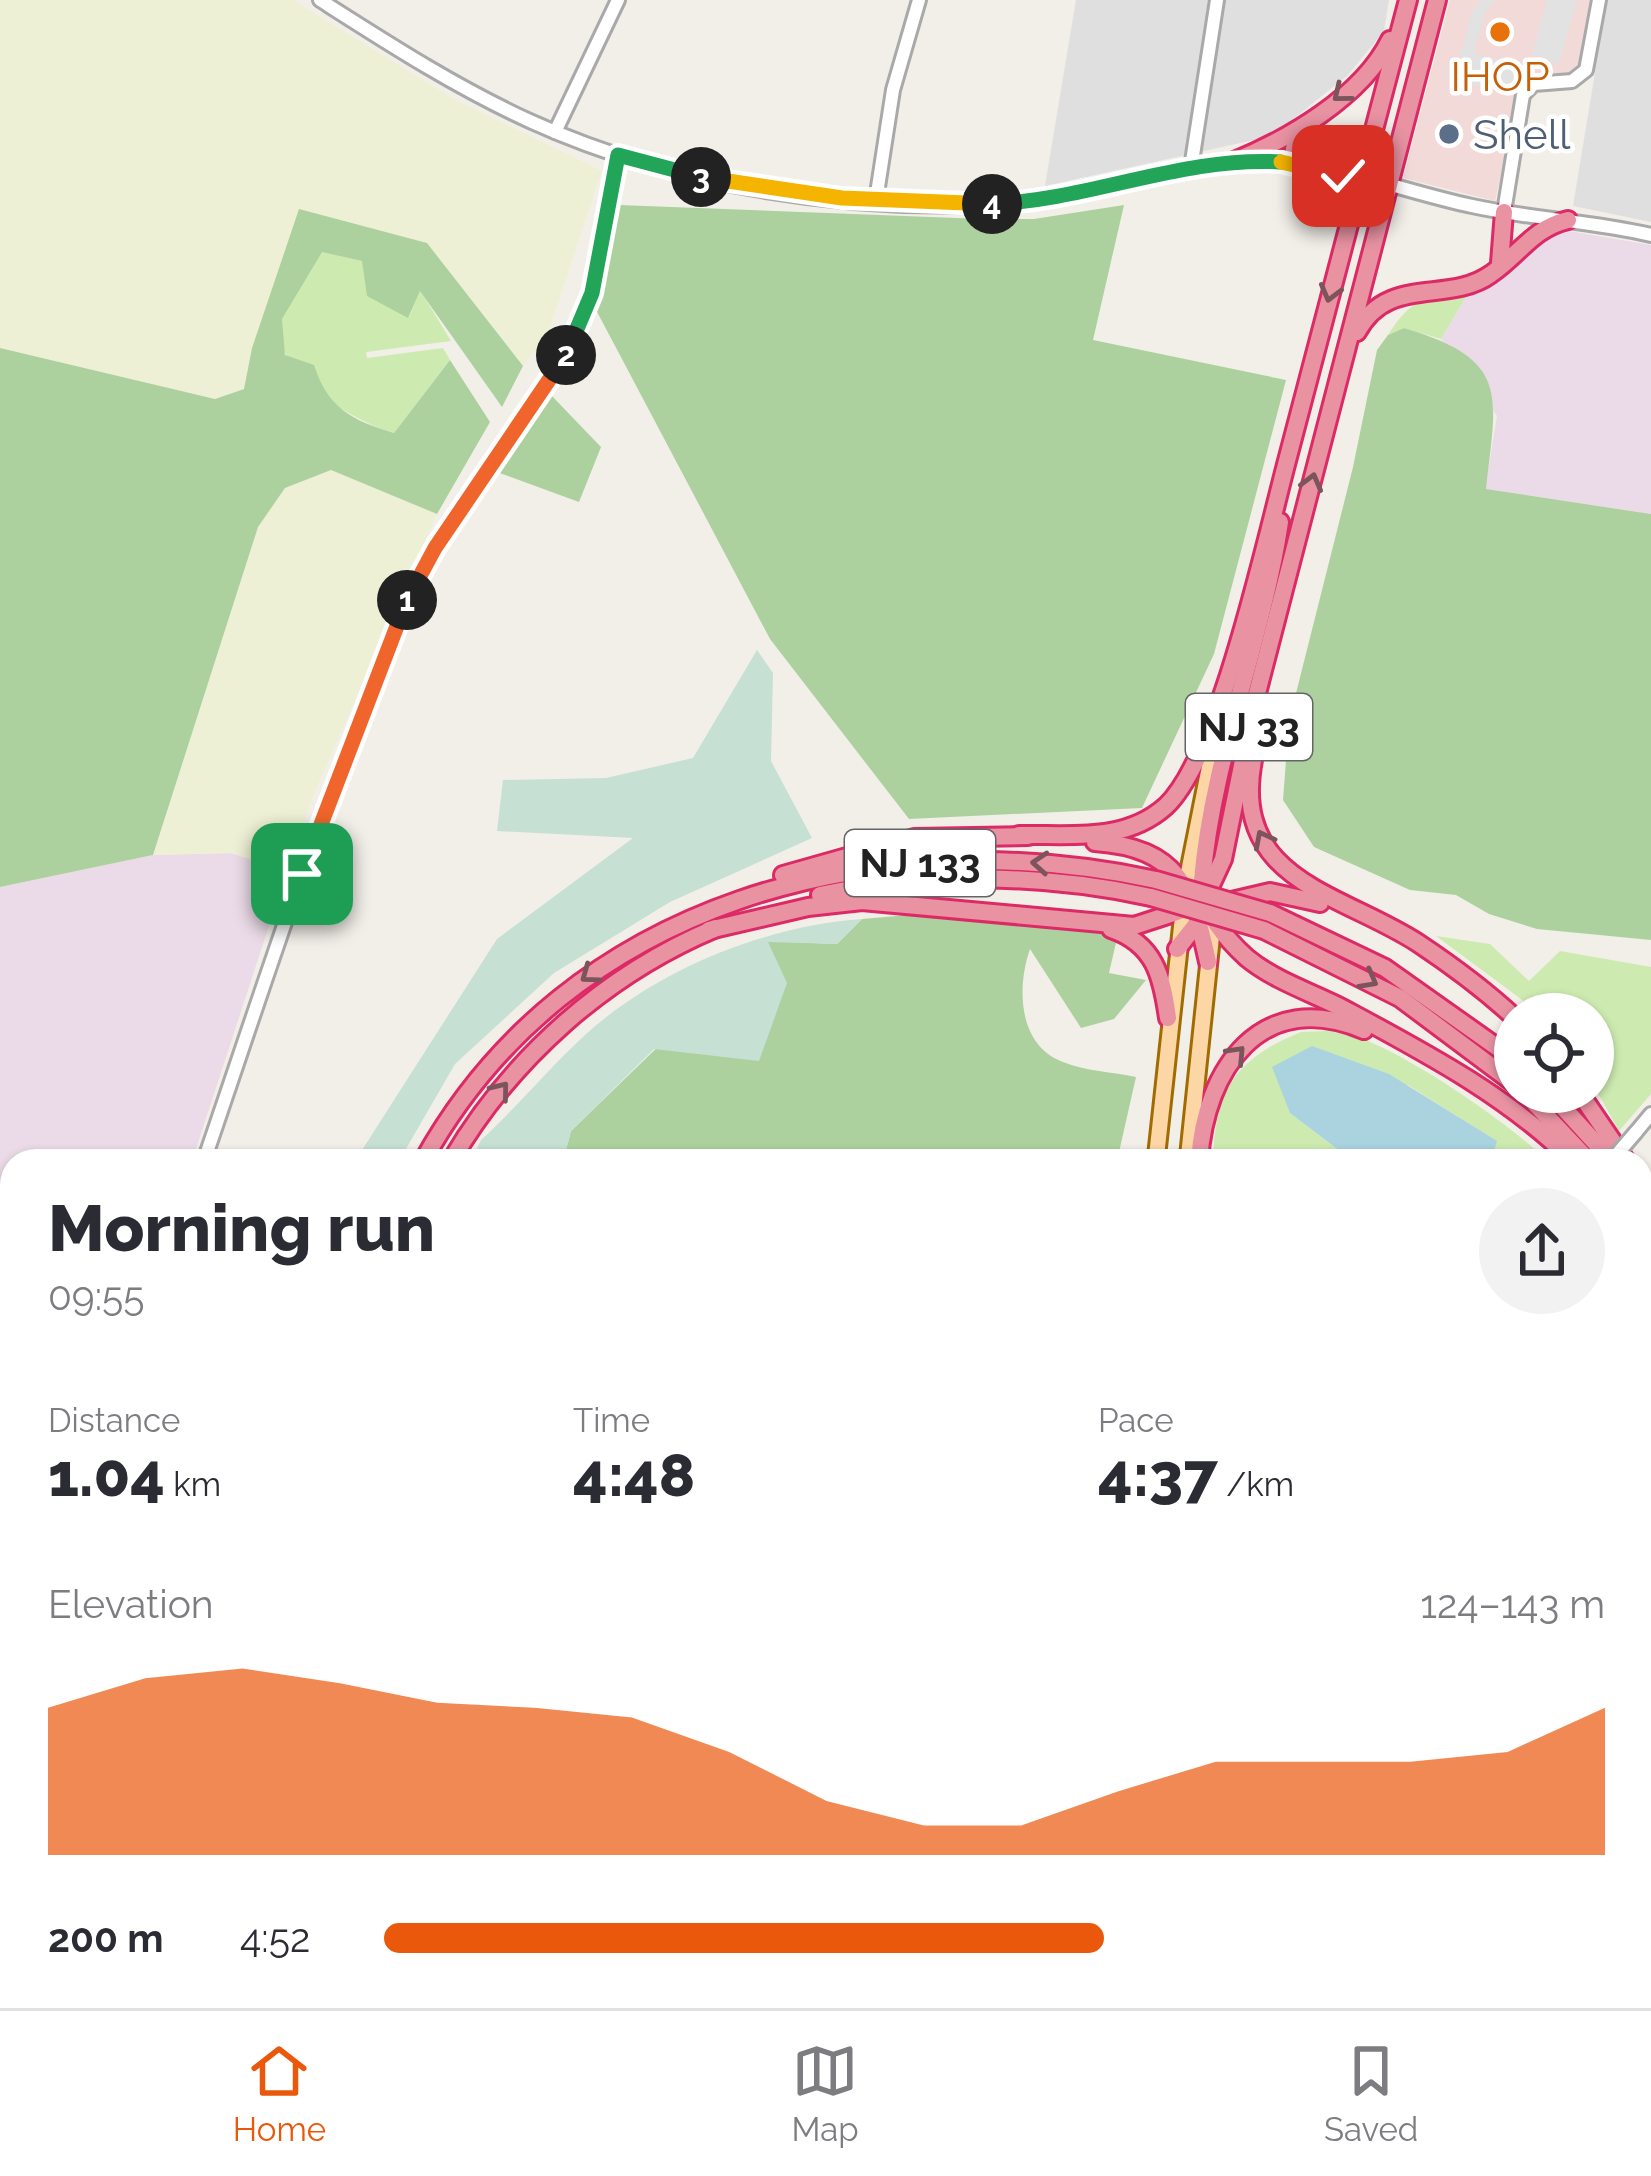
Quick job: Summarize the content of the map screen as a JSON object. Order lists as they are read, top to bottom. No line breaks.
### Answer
{"streets":{"highway":["NJ 33","NJ 133"]},"places":["IHOP","Shell"],"page":{"pins":["3","4","2","1"],"heading":["Morning run","09:55"],"stats":[["Distance","1.04 km"],["Time","4:48"],["Pace","4:37 /km"]],"chart":["Elevation","124–143 m"],"list":[{"name":"200 m","note":"4:52"}],"tabs":["Home","Map","Saved"]}}
